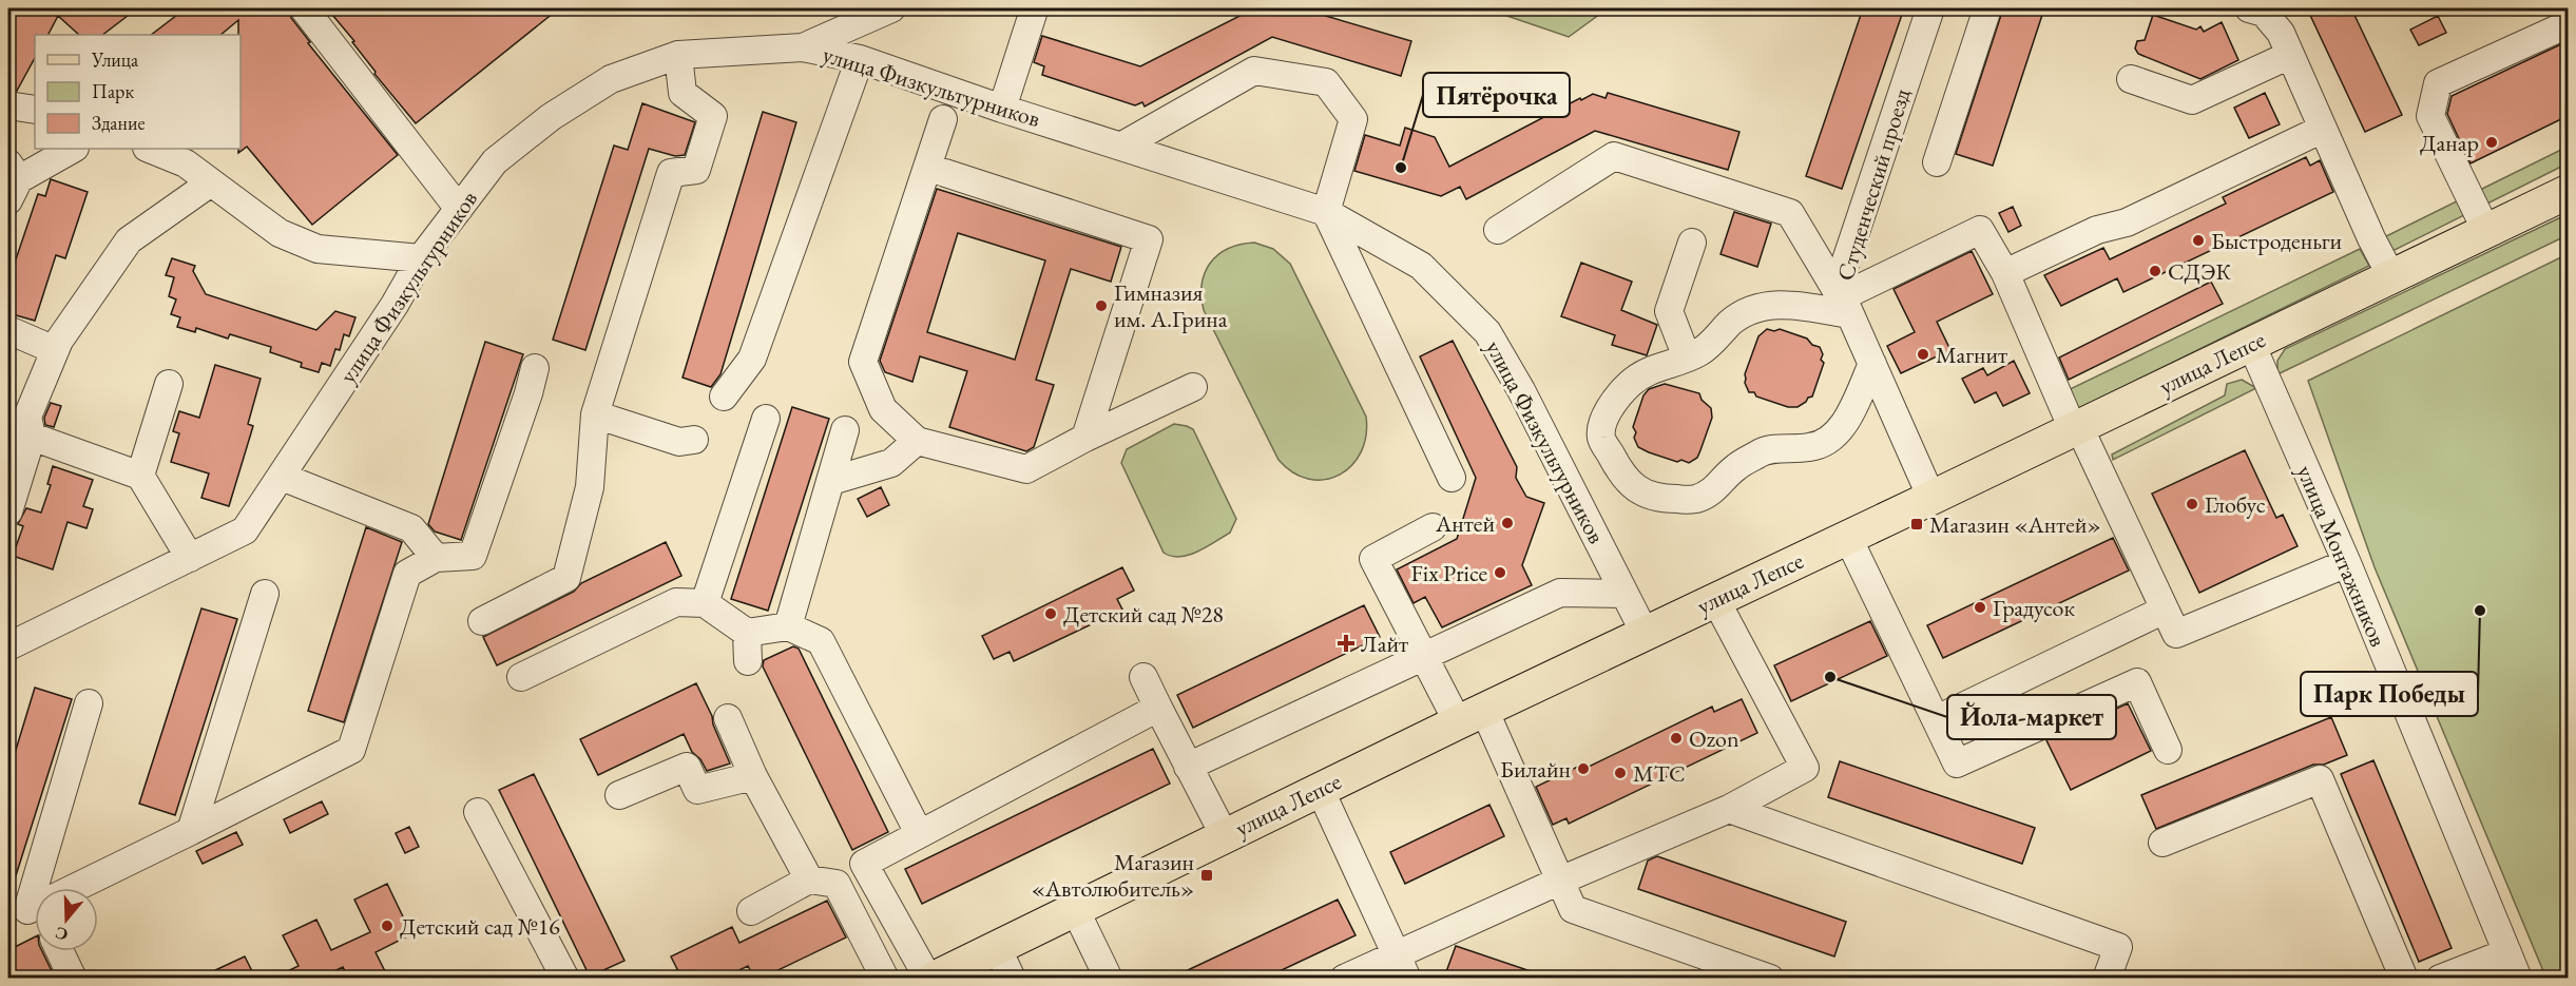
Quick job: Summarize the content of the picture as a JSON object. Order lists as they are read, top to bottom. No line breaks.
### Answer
{"streets":{"main road":["улица Лепсе"],"street":["улица Физкультурников","Студенческий проезд","улица Монтажников"]},"crossings":[["улица Физкультурников","улица Лепсе"],["Студенческий проезд","улица Лепсе"],["улица Лепсе","улица Монтажников"]],"places":{"other":["Данар","Пятёрочка","Быстроденьги","СДЭК","Гимназия им. А.Грина","Магнит","Глобус","Антей","Fix Price","Градусок","Парк Победы","Детский сад №28","Йола-маркет","Ozon","Билайн","МТС","Детский сад №16"],"transit":["Магазин «Антей»","Магазин «Автолюбитель»"],"health":["Лайт"]},"legend":["Улица","Парк","Здание"],"north":"bottom"}
